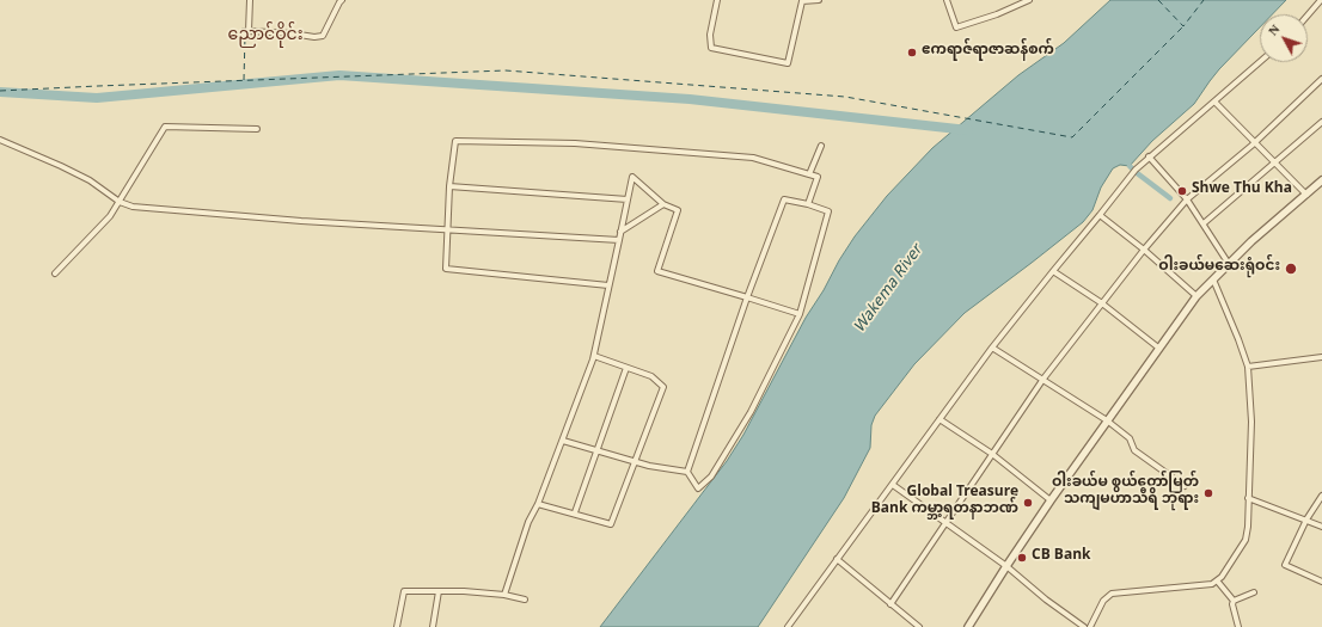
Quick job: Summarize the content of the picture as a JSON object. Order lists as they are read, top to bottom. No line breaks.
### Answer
{"districts":["ညောင်ဝိုင်း"],"water":["Wakema River"],"places":["ဧကရာဇ်ရာဇာဆန်စက်","Shwe Thu Kha","ဝါးခယ်မဆေးရုံဝင်း","ဝါးခယ်မ စွယ်တော်မြတ် သကျမဟာသီရိ ဘုရား","Global Treasure Bank ကမ္ဘာ့ရတနာဘဏ်","CB Bank"],"north":"top left"}
